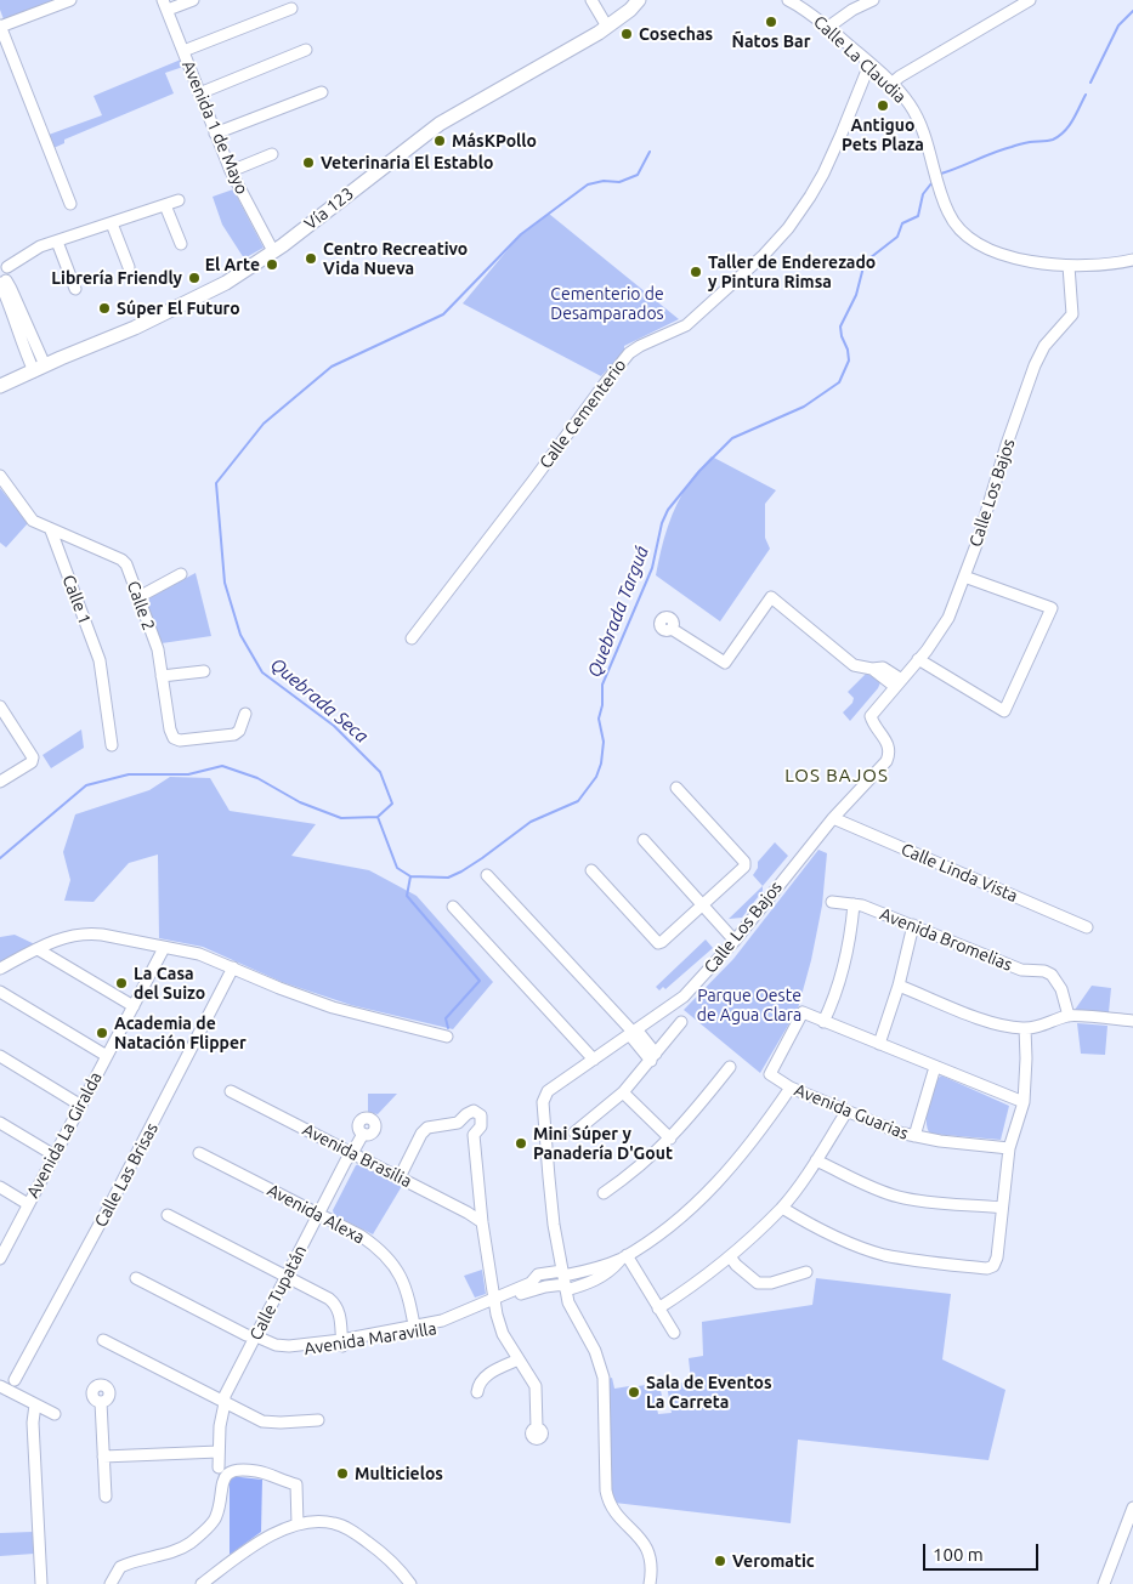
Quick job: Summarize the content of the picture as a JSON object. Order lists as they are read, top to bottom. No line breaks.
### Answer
{"streets":{"main road":["Vía 123"],"street":["Calle La Claudia","Avenida 1 de Mayo","Calle Cementerio","Calle Los Bajos","Calle 1","Calle 2","Calle Linda Vista","Avenida Bromelias","Avenida Guarias","Avenida La Giralda","Avenida Brasilia","Calle Las Brisas","Avenida Alexa","Calle Tupatán","Avenida Maravilla"]},"crossings":[["Calle La Claudia","Calle Cementerio"],["Calle La Claudia","Calle Los Bajos"],["Avenida 1 de Mayo","Vía 123"],["Calle Los Bajos","Calle Linda Vista"],["Calle Los Bajos","Avenida Maravilla"],["Calle 1","Calle 2"],["Avenida Brasilia","Calle Tupatán"],["Avenida Alexa","Calle Tupatán"],["Avenida Alexa","Avenida Maravilla"],["Calle Tupatán","Avenida Maravilla"]],"districts":["LOS BAJOS"],"water":["Quebrada Targuá","Quebrada Seca"],"parks":["Cementerio de Desamparados","Parque Oeste de Agua Clara"],"places":["Ñatos Bar","Cosechas","Antiguo Pets Plaza","MásKPollo","Veterinaria El Establo","Centro Recreativo Vida Nueva","El Arte","Taller de Enderezado y Pintura Rimsa","Librería Friendly","Súper El Futuro","La Casa del Suizo","Academia de Natación Flipper","Mini Súper y Panadería D'Gout","Sala de Eventos La Carreta","Multicielos","Veromatic"],"scale_bar":"100 m"}
